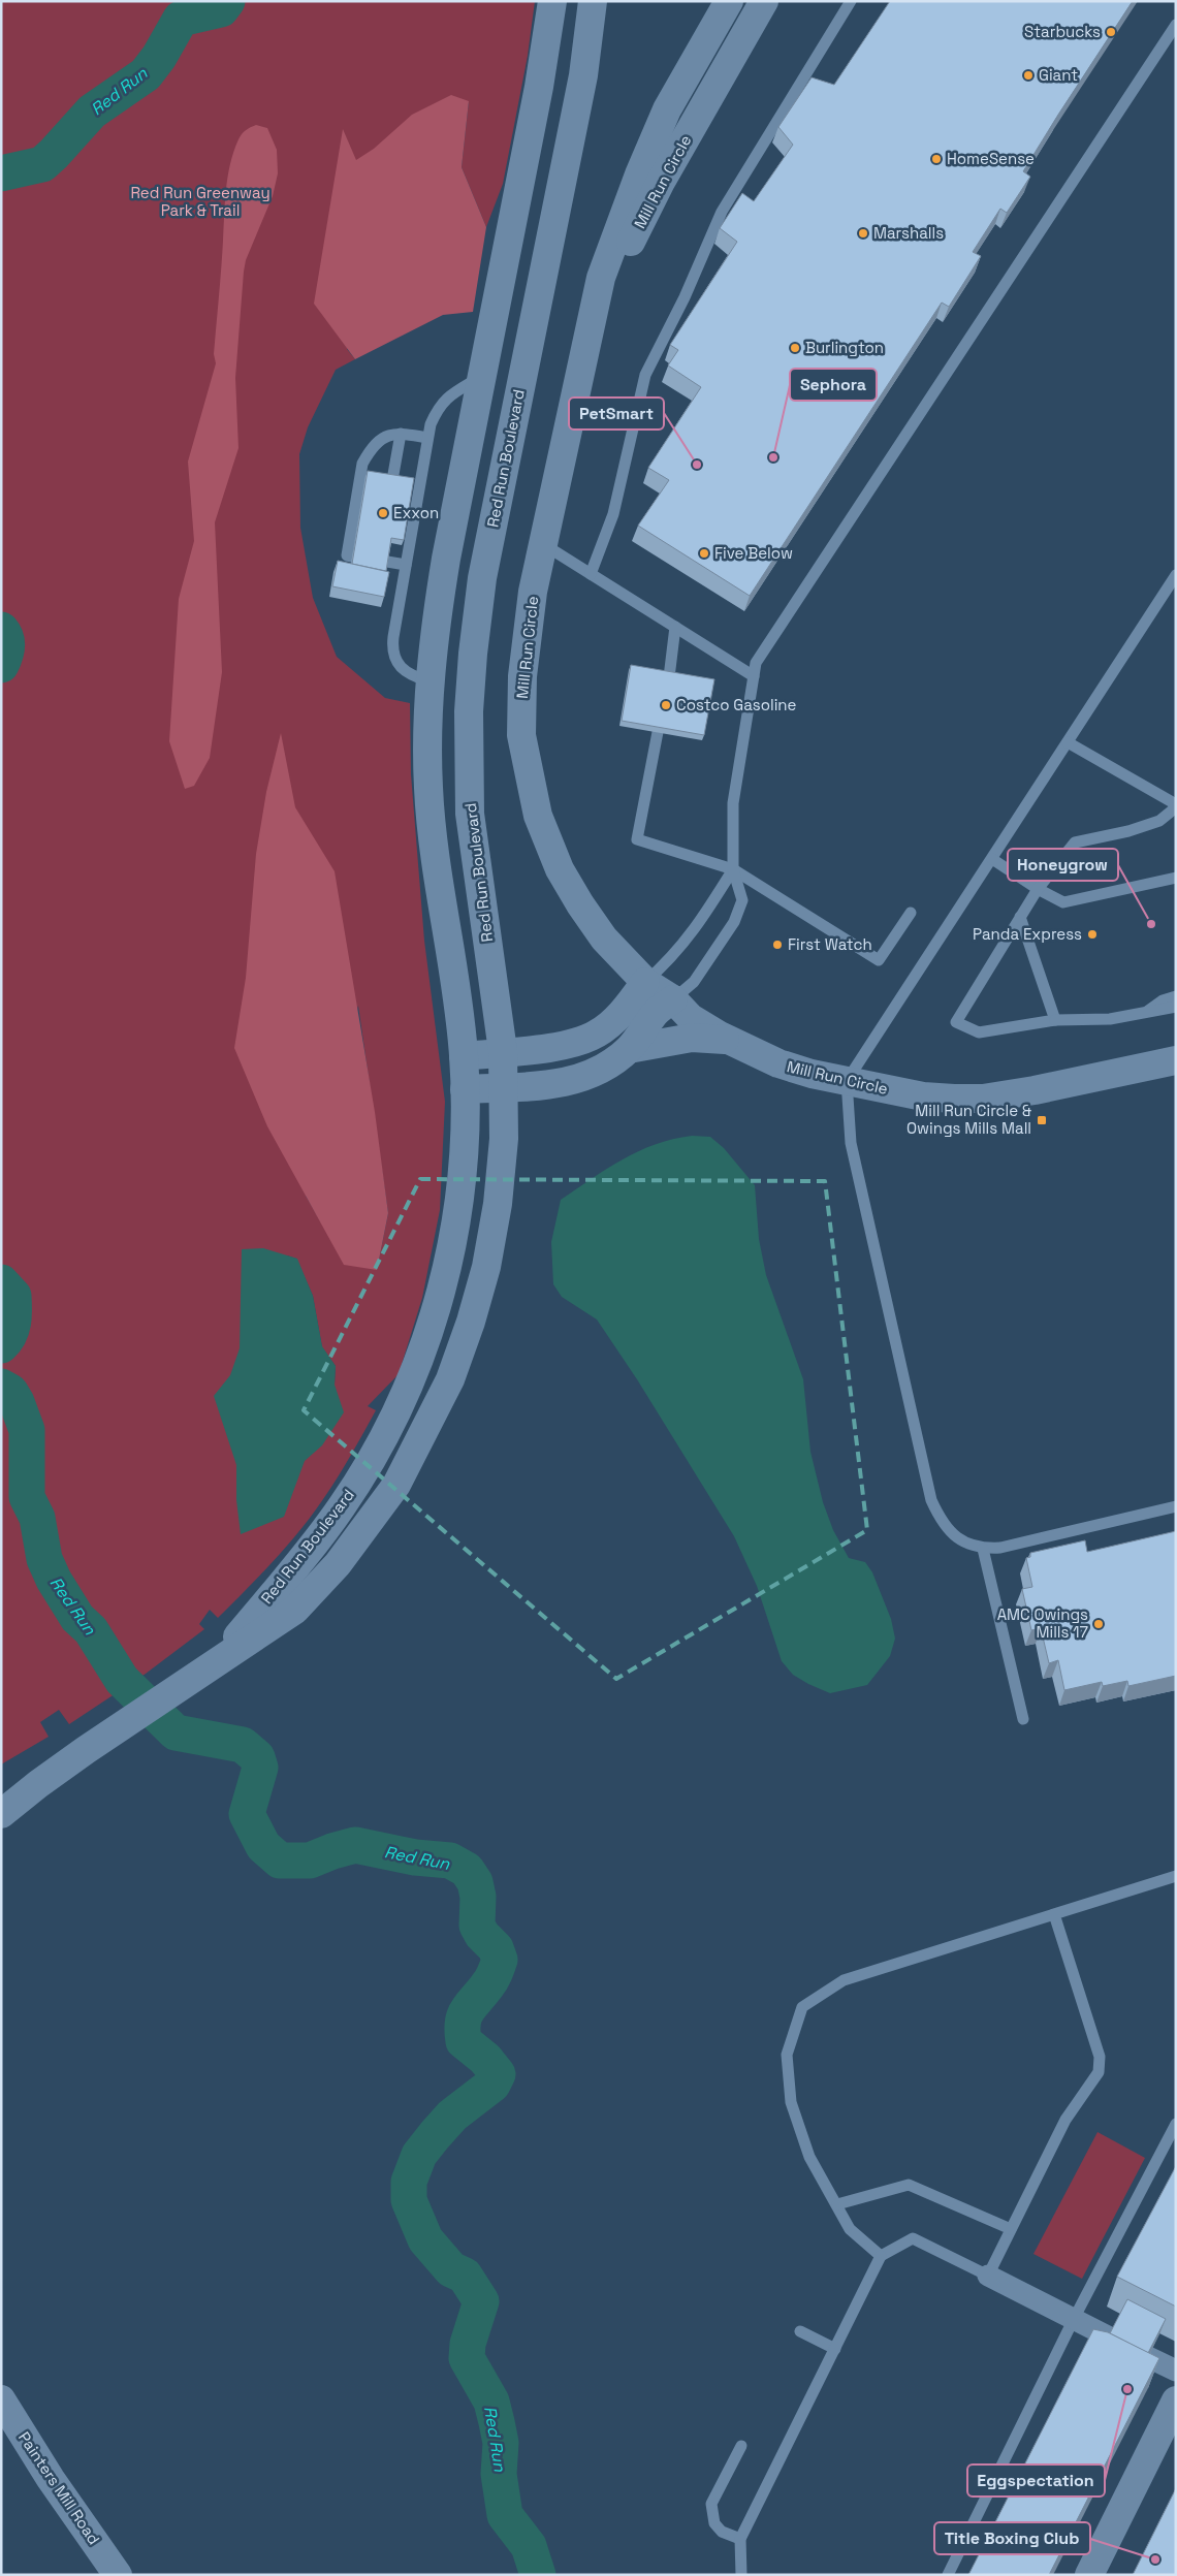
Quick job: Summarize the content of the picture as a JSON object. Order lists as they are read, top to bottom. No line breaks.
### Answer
{"streets":{"main road":["Mill Run Circle","Red Run Boulevard","Painters Mill Road"]},"water":["Red Run"],"parks":["Red Run Greenway Park & Trail"],"places":{"other":["Starbucks","Giant","HomeSense","Marshalls","Burlington","Sephora","PetSmart","Exxon","Five Below","Costco Gasoline","Honeygrow","Panda Express","First Watch","AMC Owings Mills 17","Eggspectation","Title Boxing Club"],"transit":["Mill Run Circle & Owings Mills Mall"]}}
